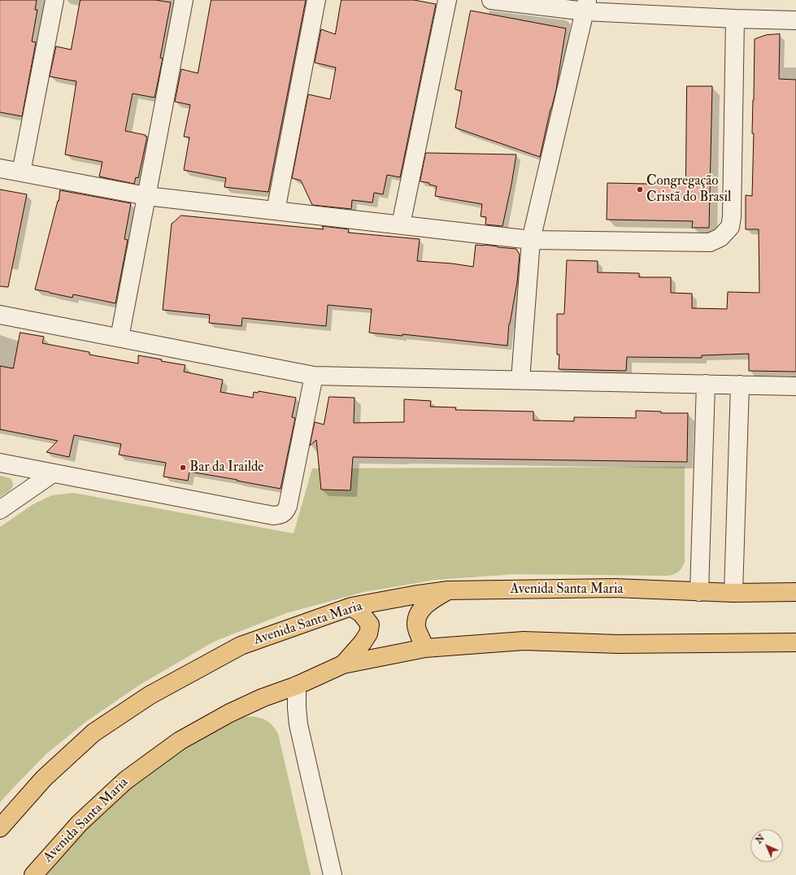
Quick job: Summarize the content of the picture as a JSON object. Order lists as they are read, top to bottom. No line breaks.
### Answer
{"streets":{"main road":["Avenida Santa Maria"]},"places":["Congregação Cristã do Brasil","Bar da Irailde"],"north":"top left"}
